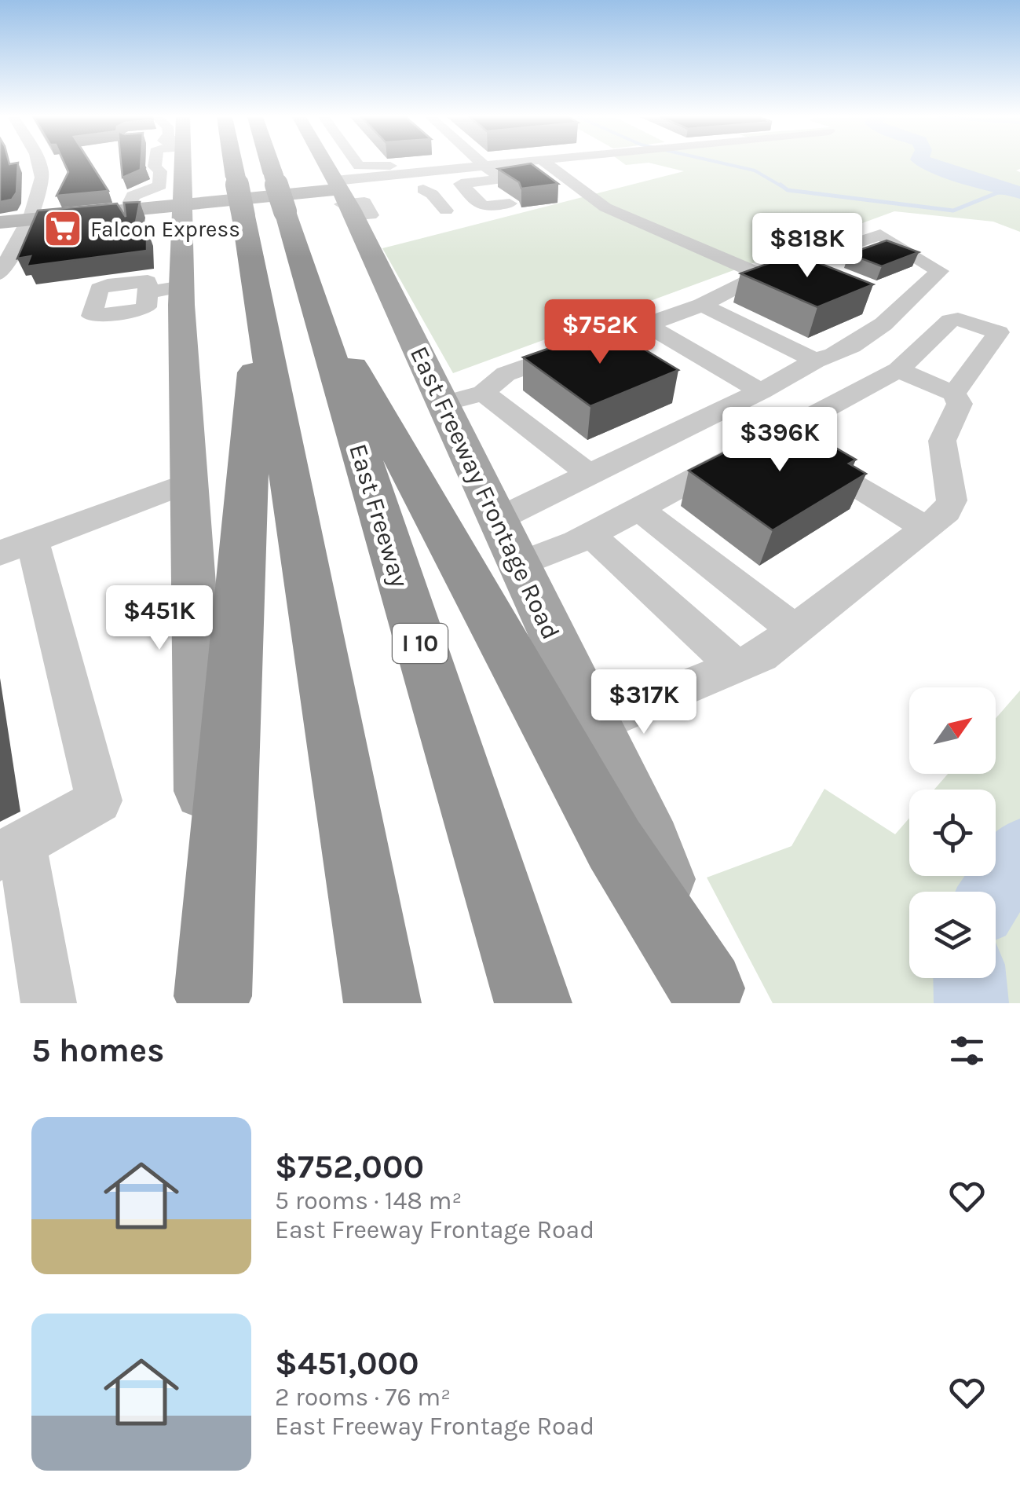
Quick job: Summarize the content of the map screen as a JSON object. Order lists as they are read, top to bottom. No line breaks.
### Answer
{"streets":{"highway":["East Freeway","I 10"],"main road":["East Freeway Frontage Road"]},"places":{"supermarket":["Falcon Express"]},"north":"top right","page":{"price":["$818K","$752K","$396K","$451K","$317K"],"heading":"5 homes","list":[{"name":"$752,000","note":"5 rooms · 148 m² · East Freeway Frontage Road"},{"name":"$451,000","note":"2 rooms · 76 m² · East Freeway Frontage Road"}]}}
